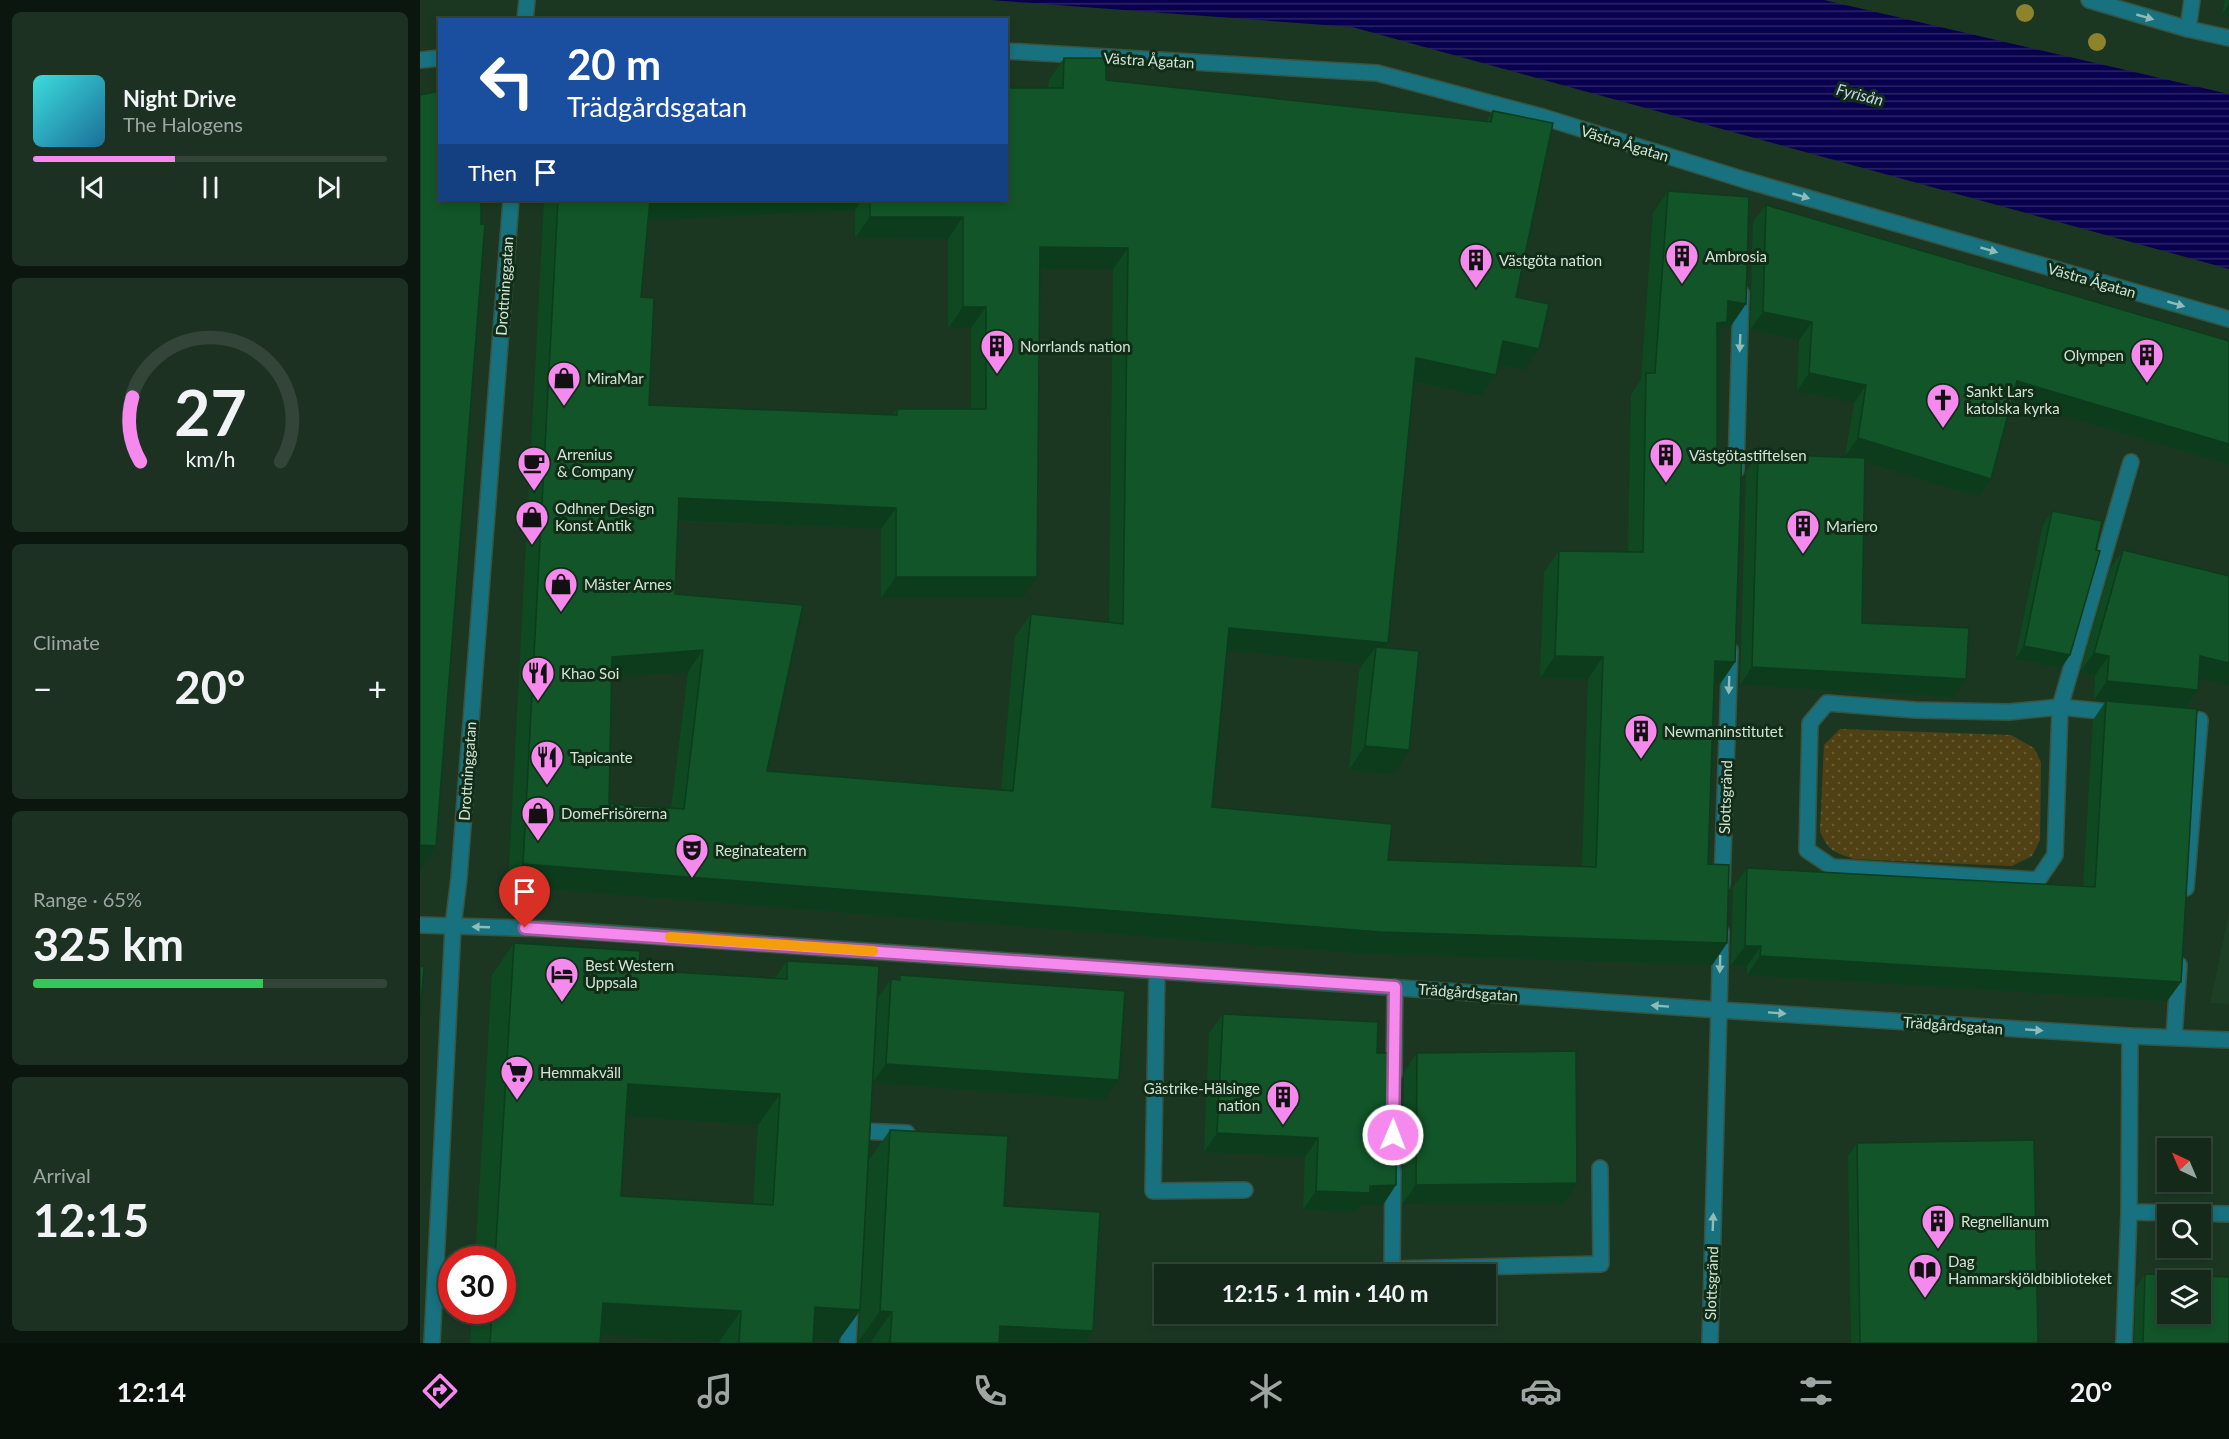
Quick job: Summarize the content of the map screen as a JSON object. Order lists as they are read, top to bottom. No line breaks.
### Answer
{"streets":{"street":["Västra Ågatan","Drottninggatan","Slottsgränd","Trädgårdsgatan"]},"crossings":[["Drottninggatan","Trädgårdsgatan"],["Slottsgränd","Trädgårdsgatan"]],"one_way":["Västra Ågatan"],"water":["Fyrisån"],"places":{"building":["Ambrosia","Västgöta nation","Norrlands nation","Olympen","Västgötastiftelsen","Mariero","Newmaninstitutet","Gästrike-Hälsinge nation","Regnellianum"],"shop":["MiraMar","Odhner Design Konst Antik","Mäster Arnes","DomeFrisörerna"],"church":["Sankt Lars katolska kyrka"],"cafe":["Arrenius & Company"],"restaurant":["Khao Soi","Tapicante"],"theatre":["Reginateatern"],"hotel":["Best Western Uppsala"],"supermarket":["Hemmakväll"],"library":["Dag Hammarskjöldbiblioteket"]},"north":"top left","page":{"turn":["20 m","Trädgårdsgatan"],"song":["Night Drive","The Halogens"],"then":"Then","tile":["Climate",["Range · 65%","325 km"],["Arrival","12:15"]],"heat":["−","20°","+"],"limit":"30","trip":"12:15 · 1 min · 140 m","tabs":["12:14","20°"],"gauge":["27","km/h"]}}
